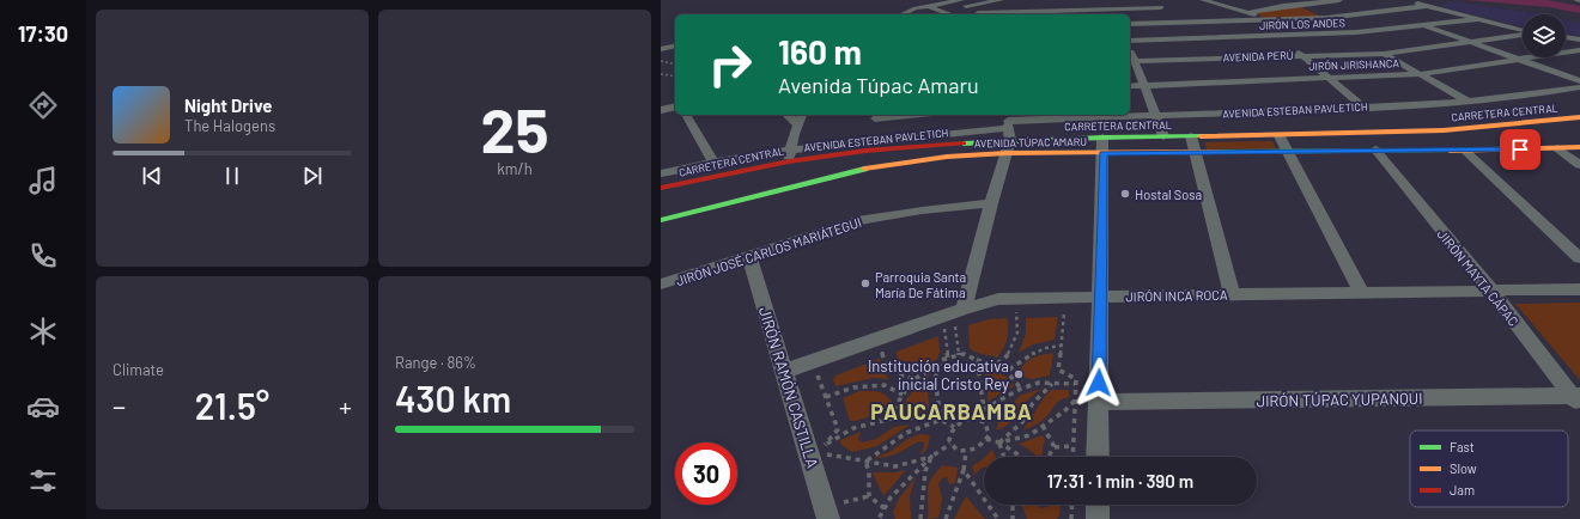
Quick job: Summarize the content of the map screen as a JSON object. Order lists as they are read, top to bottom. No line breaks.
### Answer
{"streets":{"main road":["CARRETERA CENTRAL","AVENIDA TÚPAC AMARU"],"street":["JIRÓN LOS ANDES","AVENIDA PERÚ","JIRÓN JIRISHANCA","AVENIDA ESTEBAN PAVLETICH","JIRÓN JOSÉ CARLOS MARIÁTEGUI","JIRÓN MAYTA CÁPAC","JIRÓN INCA ROCA","JIRÓN RAMÓN CASTILLA","JIRÓN TÚPAC YUPANQUI"]},"crossings":[["AVENIDA ESTEBAN PAVLETICH","CARRETERA CENTRAL"],["AVENIDA ESTEBAN PAVLETICH","AVENIDA TÚPAC AMARU"],["CARRETERA CENTRAL","AVENIDA TÚPAC AMARU"],["AVENIDA TÚPAC AMARU","JIRÓN MAYTA CÁPAC"],["JIRÓN JOSÉ CARLOS MARIÁTEGUI","JIRÓN RAMÓN CASTILLA"],["JIRÓN MAYTA CÁPAC","JIRÓN INCA ROCA"],["JIRÓN MAYTA CÁPAC","JIRÓN TÚPAC YUPANQUI"],["JIRÓN INCA ROCA","JIRÓN RAMÓN CASTILLA"]],"districts":["PAUCARBAMBA"],"places":["Hostal Sosa","Parroquia Santa María De Fátima","Institución educativa inicial Cristo Rey"],"legend":["Fast","Slow","Jam"],"page":{"tabs":"17:30","tile":[["25","km/h"],"Climate",["Range · 86%","430 km"]],"turn":["160 m","Avenida Túpac Amaru"],"song":["Night Drive","The Halogens"],"heat":["−","21.5°","+"],"limit":"30","trip":"17:31 · 1 min · 390 m"}}
